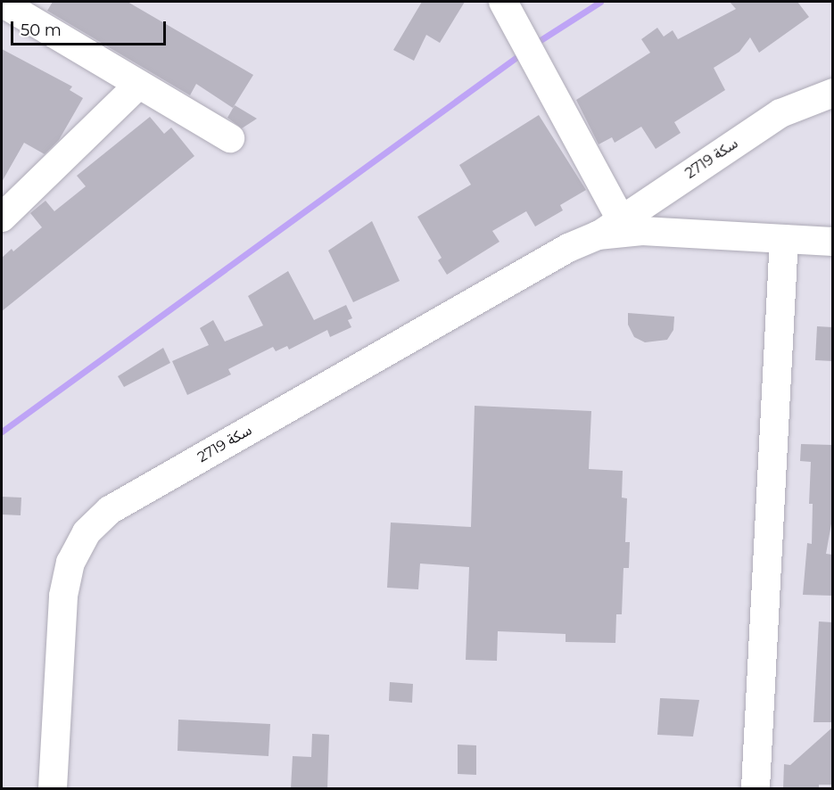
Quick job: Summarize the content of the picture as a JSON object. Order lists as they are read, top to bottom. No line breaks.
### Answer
{"streets":{"street":["سكة 2719"]},"scale_bar":"50 m"}
